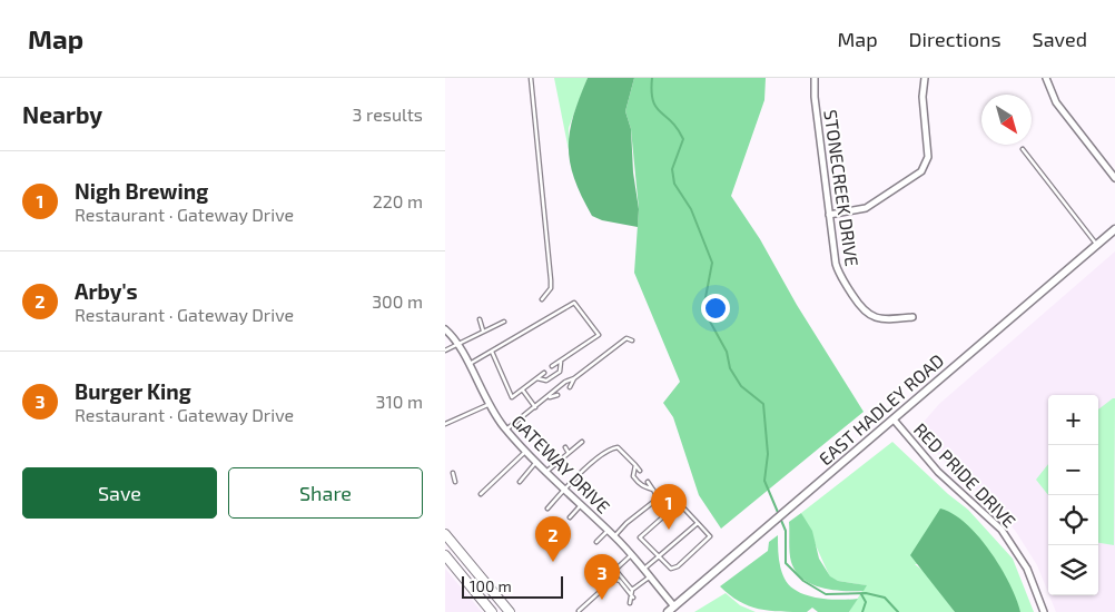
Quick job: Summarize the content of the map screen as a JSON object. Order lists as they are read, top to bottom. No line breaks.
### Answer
{"streets":{"street":["STONECREEK DRIVE","EAST HADLEY ROAD","GATEWAY DRIVE","RED PRIDE DRIVE"]},"crossings":[["EAST HADLEY ROAD","GATEWAY DRIVE"],["EAST HADLEY ROAD","RED PRIDE DRIVE"]],"scale_bar":"100 m","north":"bottom right","page":{"header":"Map","nav":["Map","Directions","Saved"],"heading":["Nearby","3 results"],"list":[{"mark":"1","name":"Nigh Brewing","note":"Restaurant · Gateway Drive","value":"220 m"},{"mark":"2","name":"Arby's","note":"Restaurant · Gateway Drive","value":"300 m"},{"mark":"3","name":"Burger King","note":"Restaurant · Gateway Drive","value":"310 m"}],"map_buttons":["+","−"],"buttons":["Save","Share"],"pins":["1","2","3"],"scale":"100 m"}}
